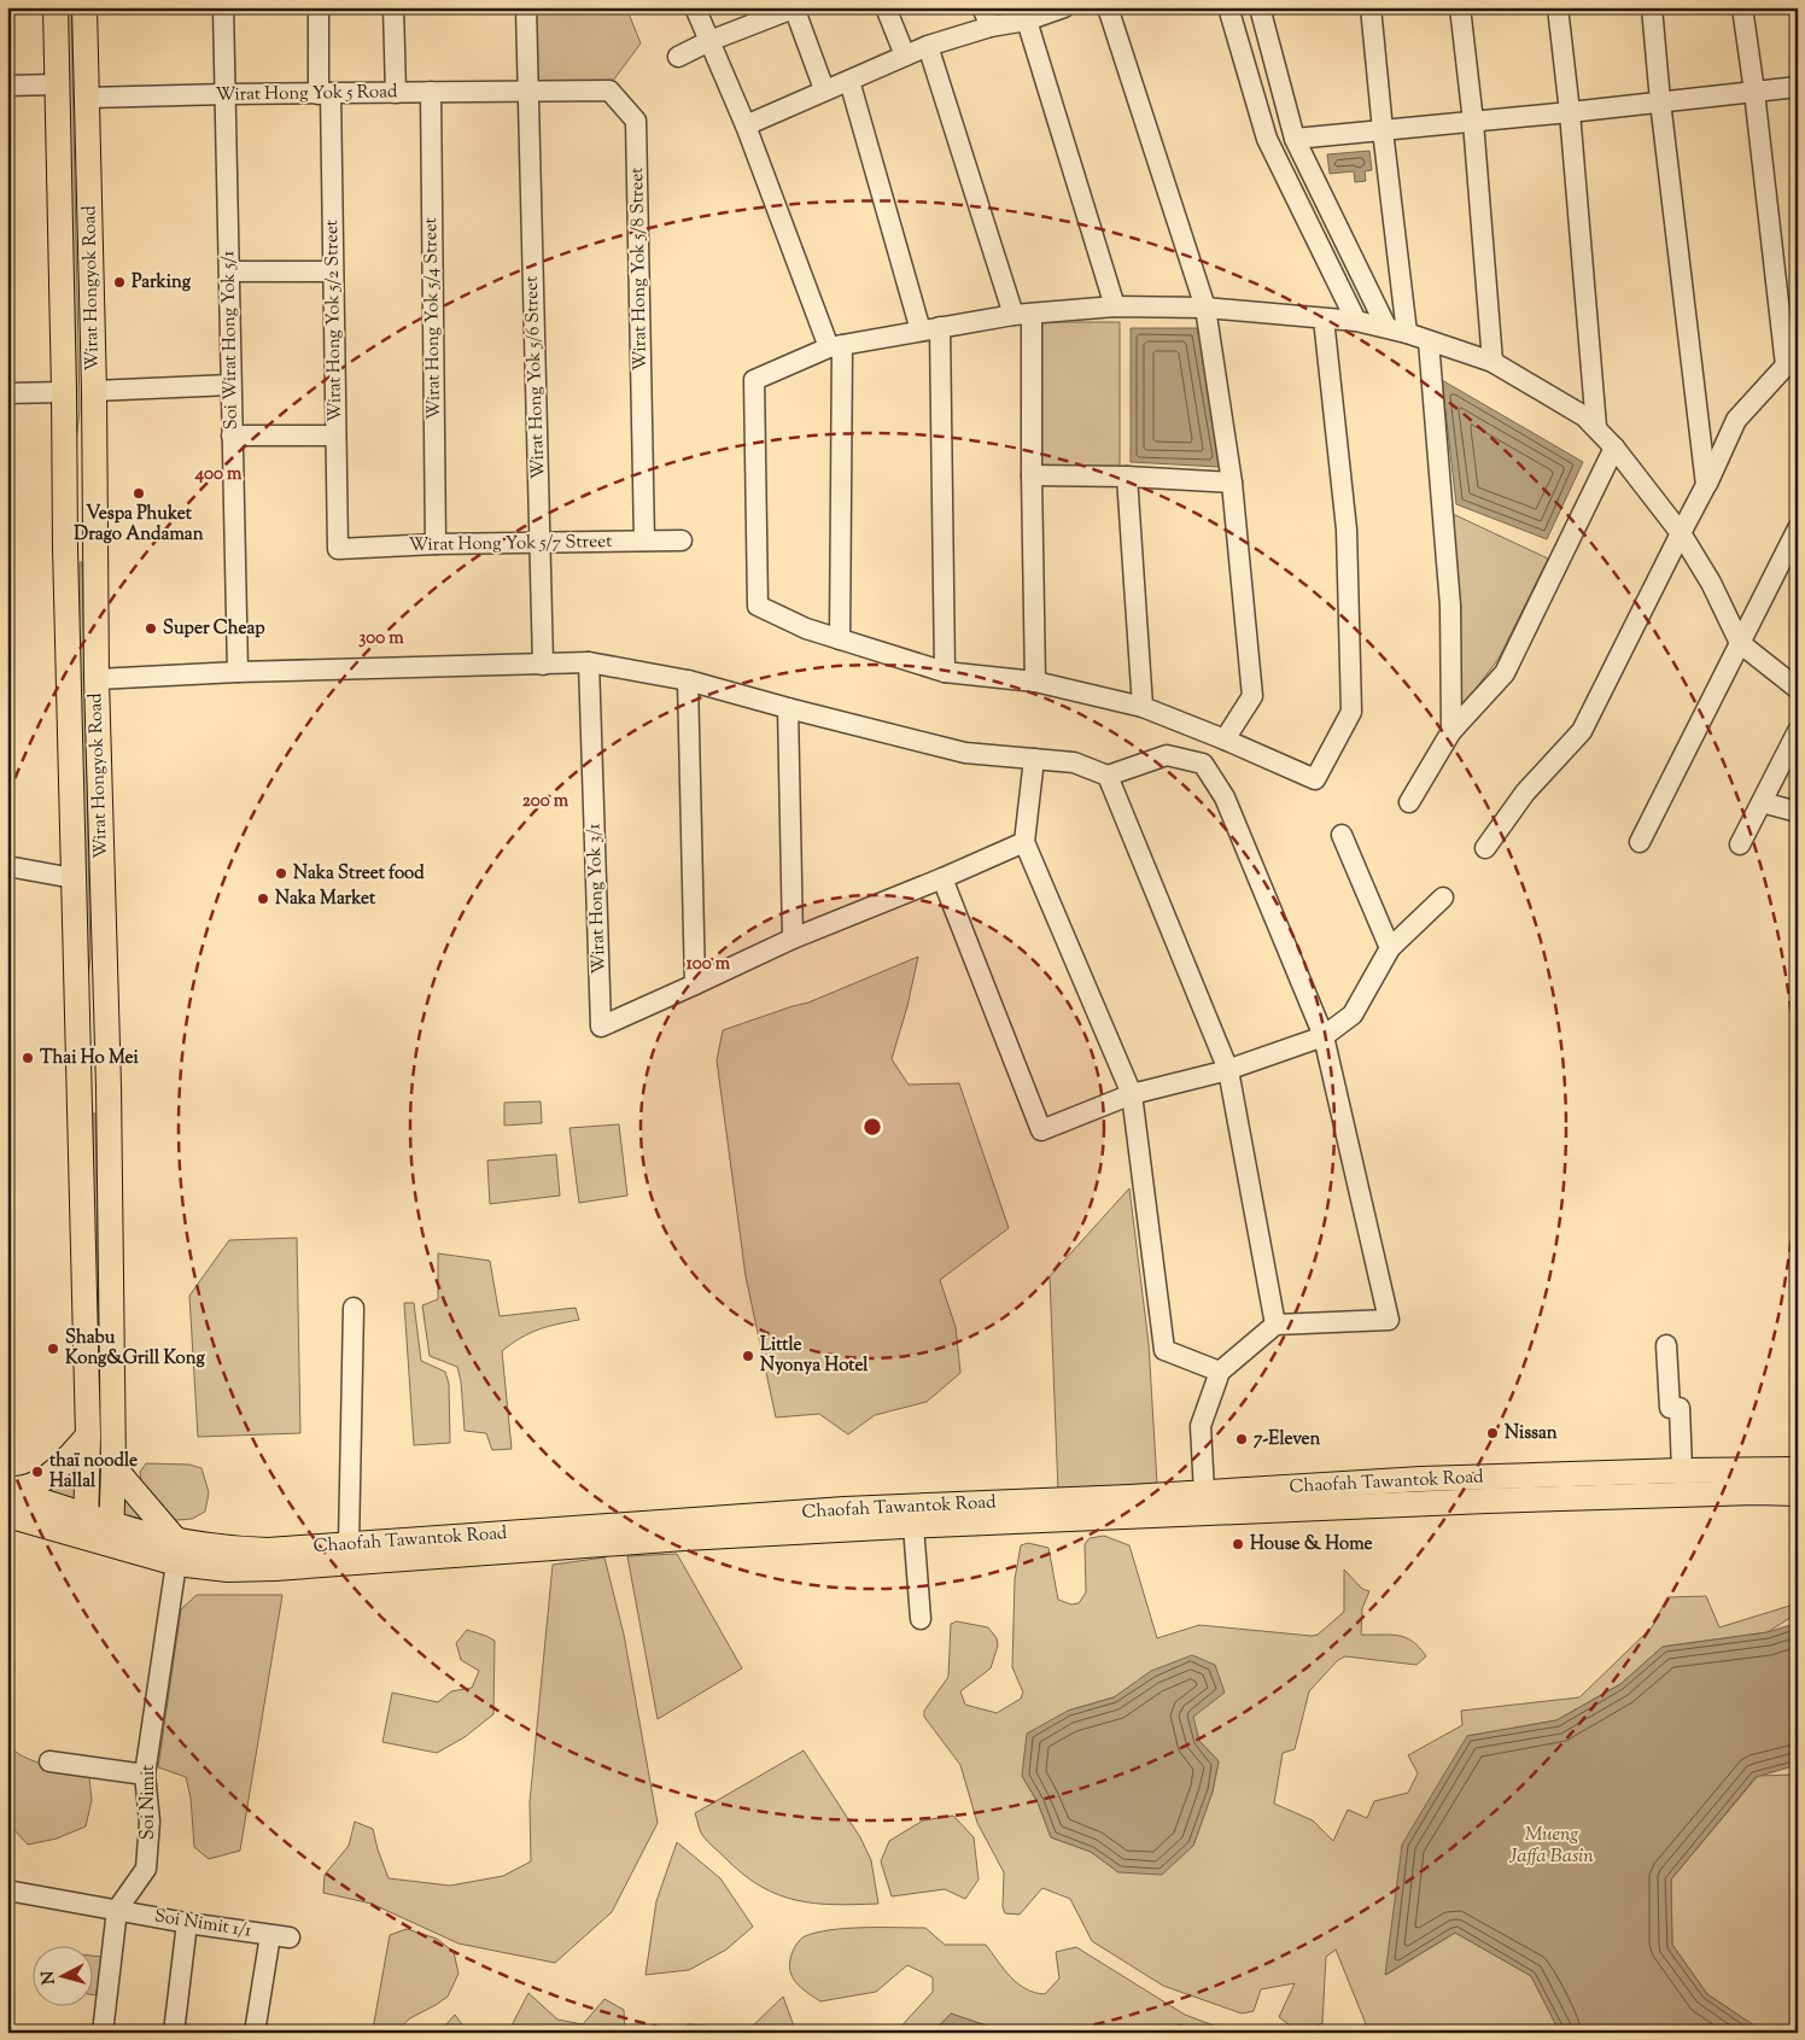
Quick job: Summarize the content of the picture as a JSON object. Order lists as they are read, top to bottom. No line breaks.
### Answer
{"streets":{"main road":["Wirat Hongyok Road","Chaofah Tawantok Road"],"street":["Wirat Hong Yok 5 Road","Wirat Hong Yok 5/8 Street","Wirat Hong Yok 5/4 Street","Wirat Hong Yok 5/2 Street","Soi Wirat Hong Yok 5/1","Wirat Hong Yok 5/6 Street","Wirat Hong Yok 5/7 Street","Wirat Hong Yok 3/1","Soi Nimit","Soi Nimit 1/1"]},"crossings":[["Wirat Hong Yok 5 Road","Wirat Hong Yok 5/8 Street"],["Wirat Hong Yok 5 Road","Wirat Hongyok Road"],["Wirat Hong Yok 5 Road","Wirat Hong Yok 5/4 Street"],["Wirat Hong Yok 5 Road","Wirat Hong Yok 5/2 Street"],["Wirat Hong Yok 5 Road","Soi Wirat Hong Yok 5/1"],["Wirat Hong Yok 5 Road","Wirat Hong Yok 5/6 Street"],["Wirat Hong Yok 5/8 Street","Wirat Hong Yok 5/6 Street"],["Wirat Hong Yok 5/8 Street","Wirat Hong Yok 5/7 Street"],["Wirat Hongyok Road","Chaofah Tawantok Road"],["Wirat Hong Yok 5/4 Street","Wirat Hong Yok 5/7 Street"],["Wirat Hong Yok 5/2 Street","Wirat Hong Yok 5/7 Street"],["Wirat Hong Yok 5/6 Street","Wirat Hong Yok 5/7 Street"],["Chaofah Tawantok Road","Soi Nimit"],["Soi Nimit","Soi Nimit 1/1"]],"water":["Mueng Jaffa Basin"],"places":["Parking","Vespa Phuket Drago Andaman","Super Cheap","Naka Street food","Naka Market","Thai Ho Mei","Shabu Kong&Grill Kong","Little Nyonya Hotel","Nissan","7-Eleven","thaï noodle Hallal","House & Home"],"north":"left","rings":["400 m","300 m","200 m","100 m"]}
